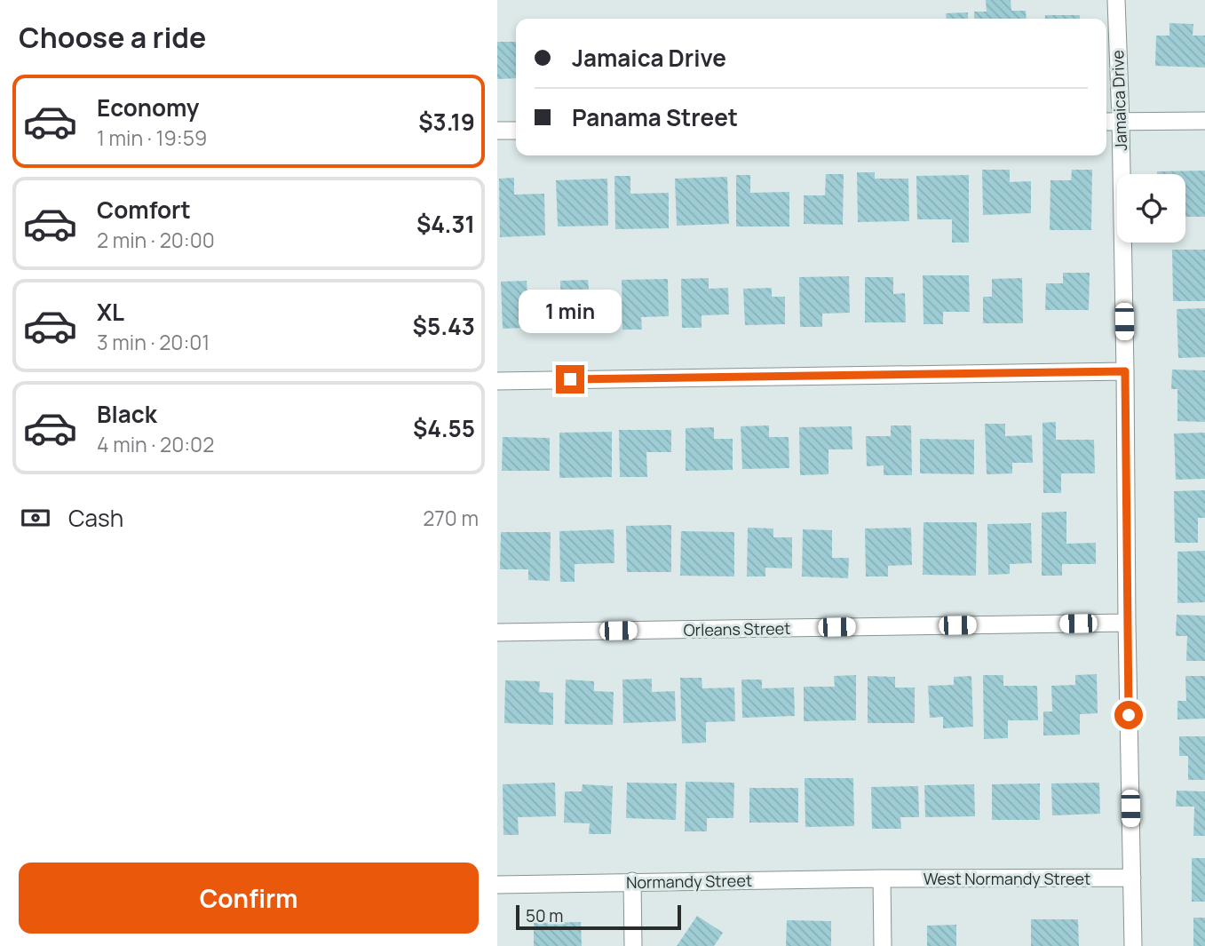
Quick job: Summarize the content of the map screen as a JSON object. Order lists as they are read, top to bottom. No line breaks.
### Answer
{"streets":{"street":["Jamaica Drive","Orleans Street","West Normandy Street","Normandy Street"]},"crossings":[["Jamaica Drive","Orleans Street"],["Jamaica Drive","West Normandy Street"],["West Normandy Street","Normandy Street"]],"scale_bar":"50 m","page":{"heading":"Choose a ride","banner":["Jamaica Drive","Panama Street"],"list":[{"name":"Economy","note":"1 min · 19:59","value":"$3.19"},{"name":"Comfort","note":"2 min · 20:00","value":"$4.31"},{"name":"XL","note":"3 min · 20:01","value":"$5.43"},{"name":"Black","note":"4 min · 20:02","value":"$4.55"}],"bubble":"1 min","pay":["Cash","270 m"],"buttons":"Confirm","scale":"50 m"}}
